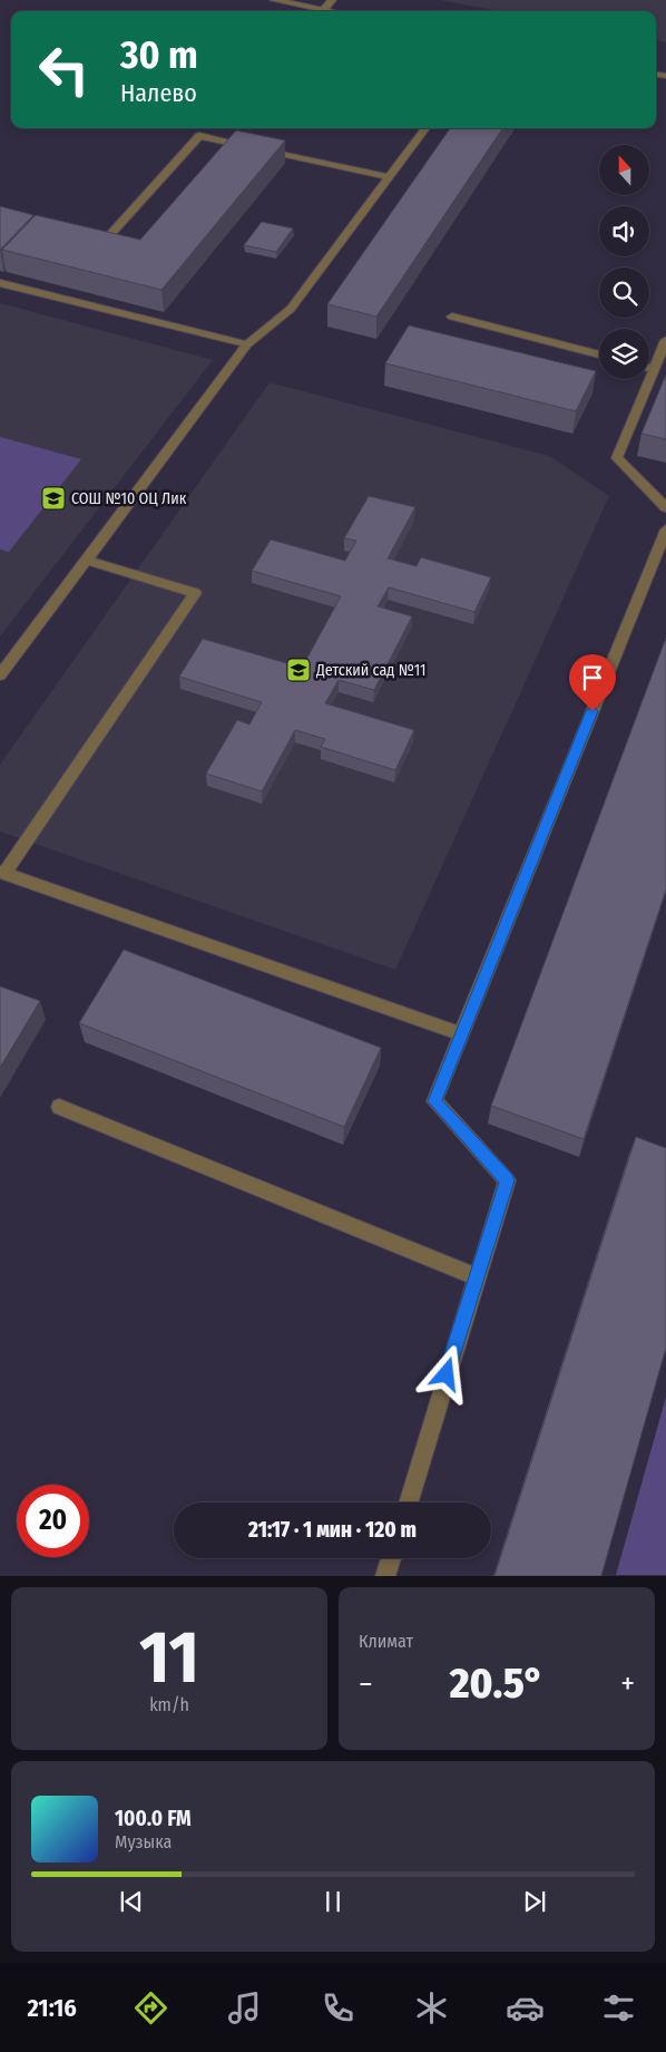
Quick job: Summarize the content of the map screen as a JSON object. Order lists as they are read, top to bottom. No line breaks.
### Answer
{"places":{"school or university":["СОШ №10 ОЦ Лик","Детский сад №11"]},"north":"top","page":{"turn":["30 m","Налево"],"limit":"20","trip":"21:17 · 1 мин · 120 m","tile":[["11","km/h"],"Климат"],"heat":["−","20.5°","+"],"song":["100.0 FM","Музыка"],"tabs":"21:16"}}
